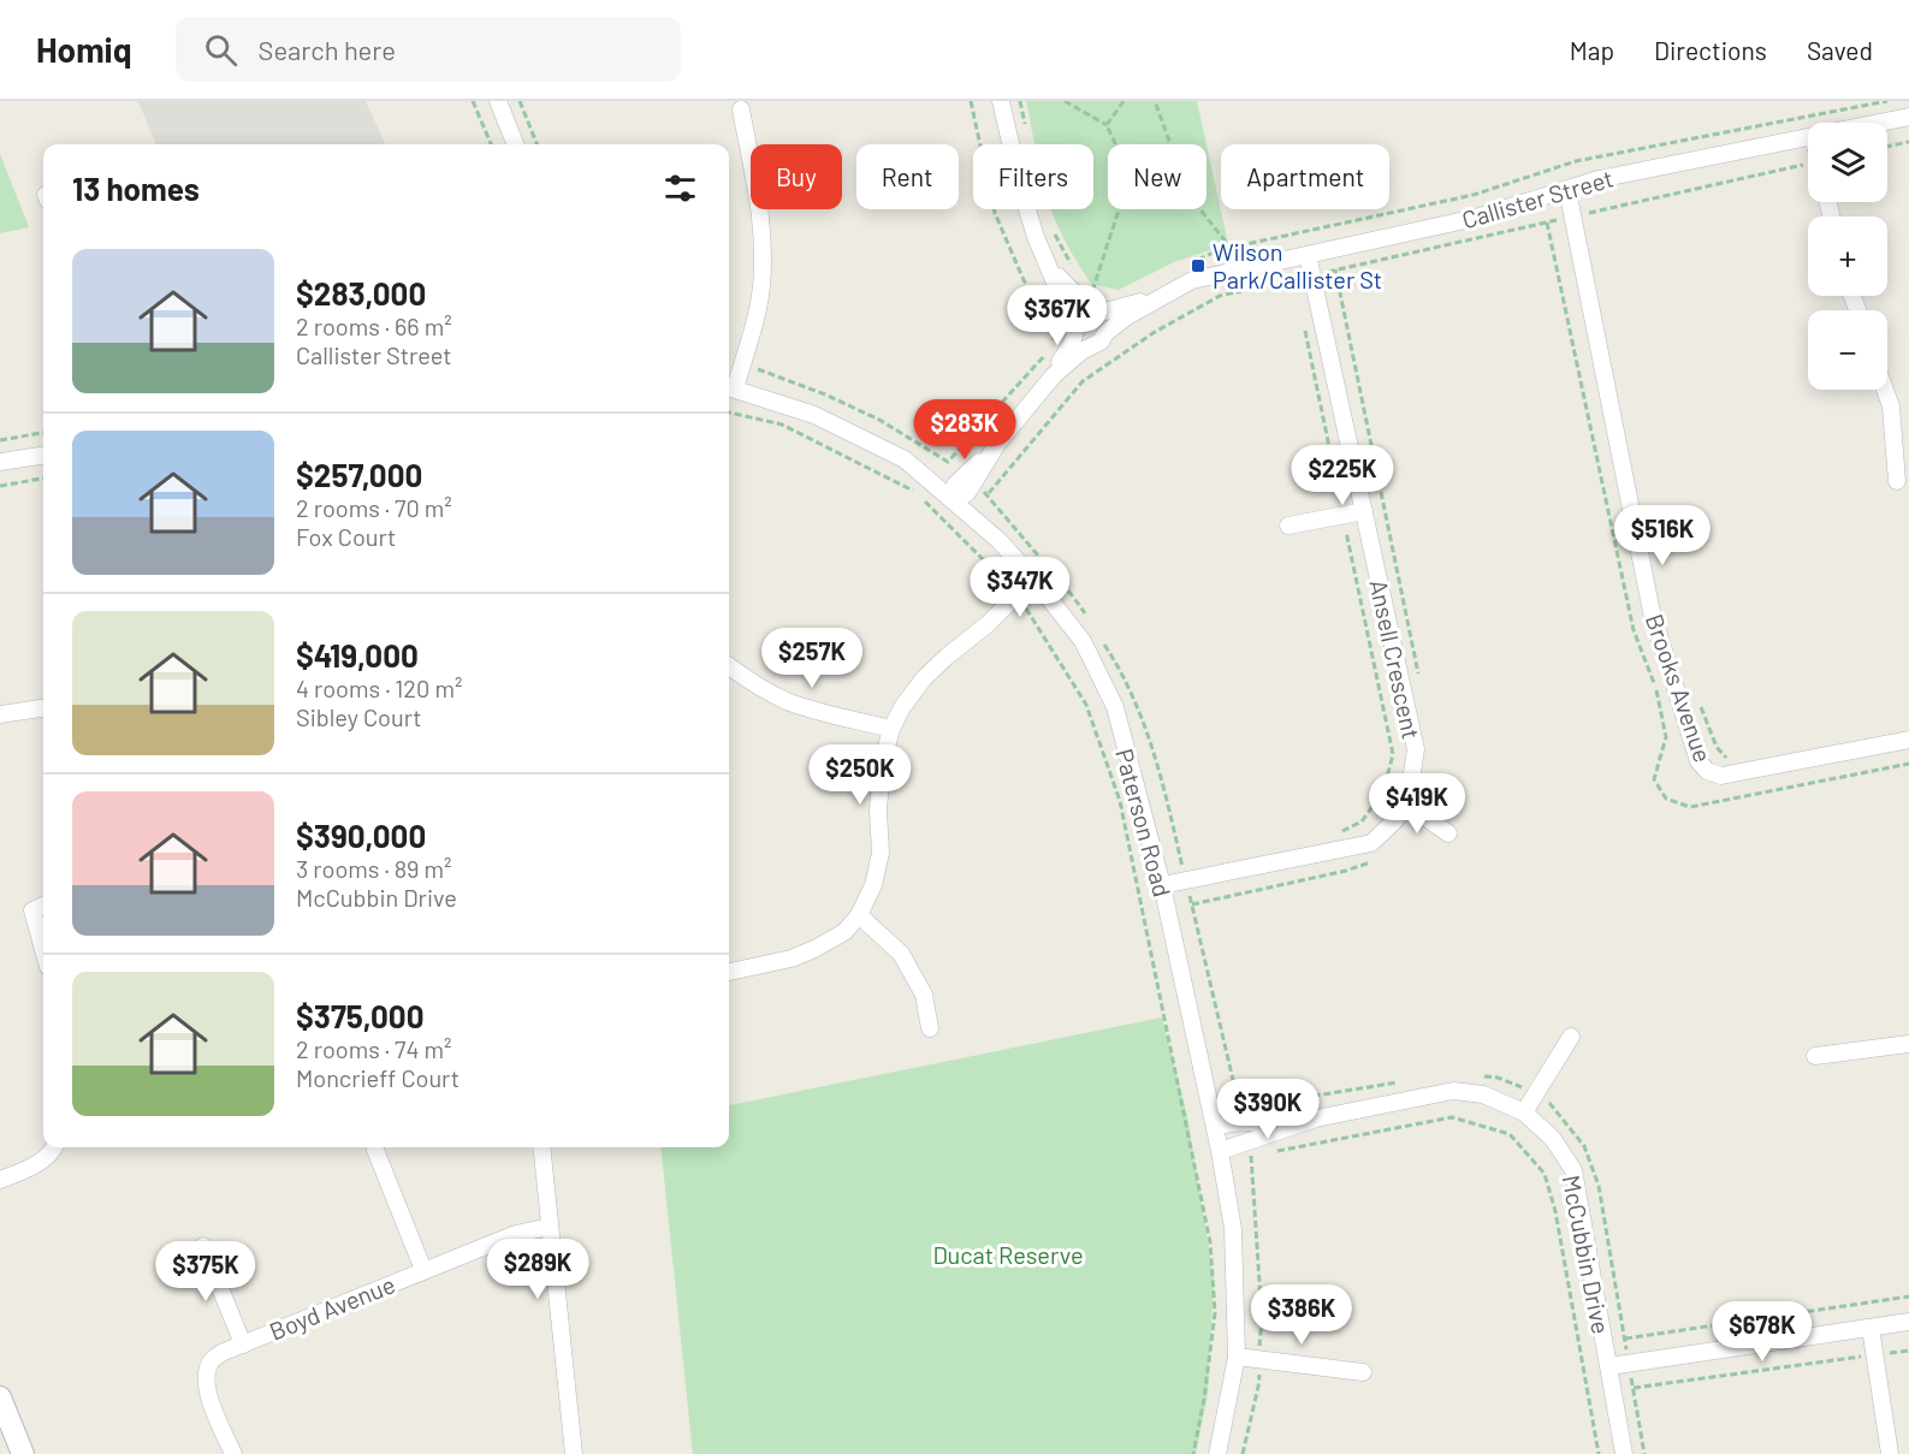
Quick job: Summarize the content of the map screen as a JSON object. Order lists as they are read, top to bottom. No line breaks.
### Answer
{"streets":{"street":["Callister Street","Ansell Crescent","Brooks Avenue","Paterson Road","McCubbin Drive","Boyd Avenue"]},"crossings":[["Callister Street","Ansell Crescent"],["Callister Street","Brooks Avenue"],["Callister Street","Paterson Road"],["Paterson Road","McCubbin Drive"]],"parks":["Ducat Reserve"],"places":{"transit":["Wilson Park/Callister St"]},"page":{"header":"Homiq","search":"Search here","nav":["Map","Directions","Saved"],"map_buttons":["+","−"],"chip":["Buy","Rent","Filters","New","Apartment"],"heading":"13 homes","list":[{"name":"$283,000","note":"2 rooms · 66 m² · Callister Street"},{"name":"$257,000","note":"2 rooms · 70 m² · Fox Court"},{"name":"$419,000","note":"4 rooms · 120 m² · Sibley Court"},{"name":"$390,000","note":"3 rooms · 89 m² · McCubbin Drive"},{"name":"$375,000","note":"2 rooms · 74 m² · Moncrieff Court"}],"price":["$367K","$283K","$225K","$516K","$347K","$257K","$250K","$419K","$390K","$289K","$375K","$386K","$678K"]}}
